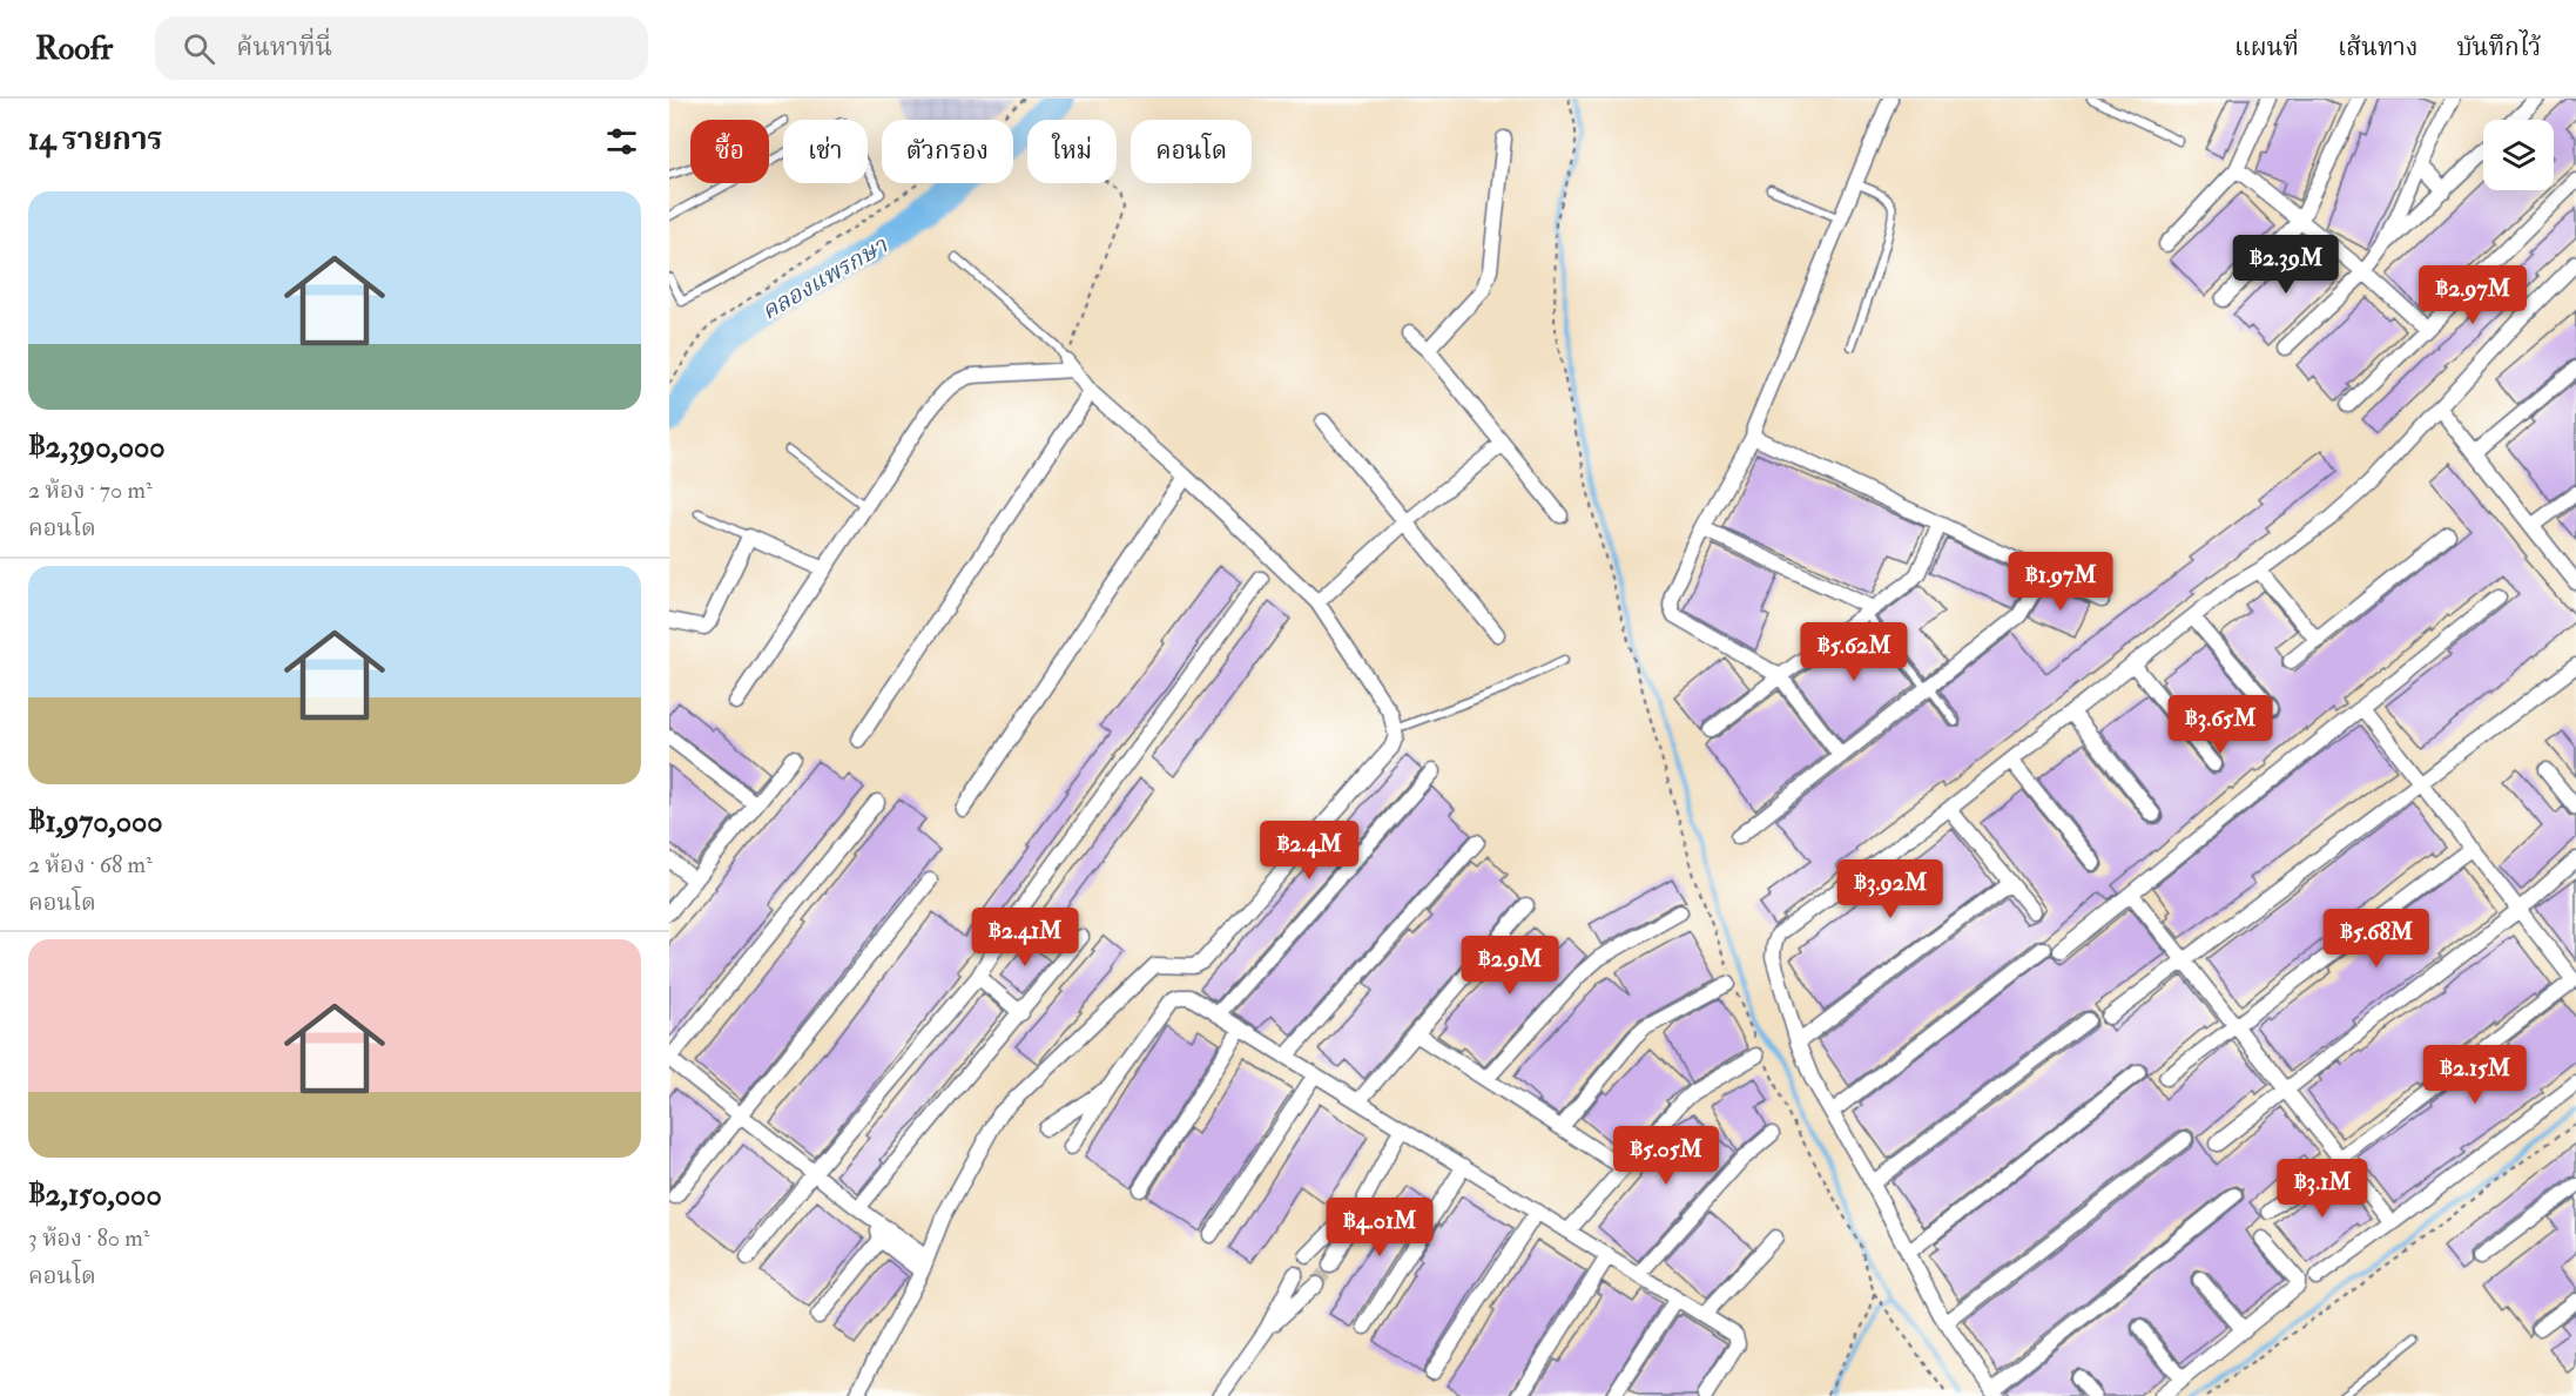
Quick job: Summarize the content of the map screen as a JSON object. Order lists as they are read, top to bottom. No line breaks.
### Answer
{"water":["คลองแพรกษา"],"page":{"header":"Roofr","search":"ค้นหาที่นี่","nav":["แผนที่","เส้นทาง","บันทึกไว้"],"heading":"14 รายการ","chip":["ซื้อ","เช่า","ตัวกรอง","ใหม่","คอนโด"],"list":[{"name":"฿2,390,000","note":"2 ห้อง · 70 m² · คอนโด"},{"name":"฿1,970,000","note":"2 ห้อง · 68 m² · คอนโด"},{"name":"฿2,150,000","note":"3 ห้อง · 80 m² · คอนโด"}],"price":["฿2.39M","฿2.97M","฿1.97M","฿5.62M","฿3.65M","฿2.4M","฿3.92M","฿2.41M","฿5.68M","฿2.9M","฿2.15M","฿5.05M","฿3.1M","฿4.01M"]}}
